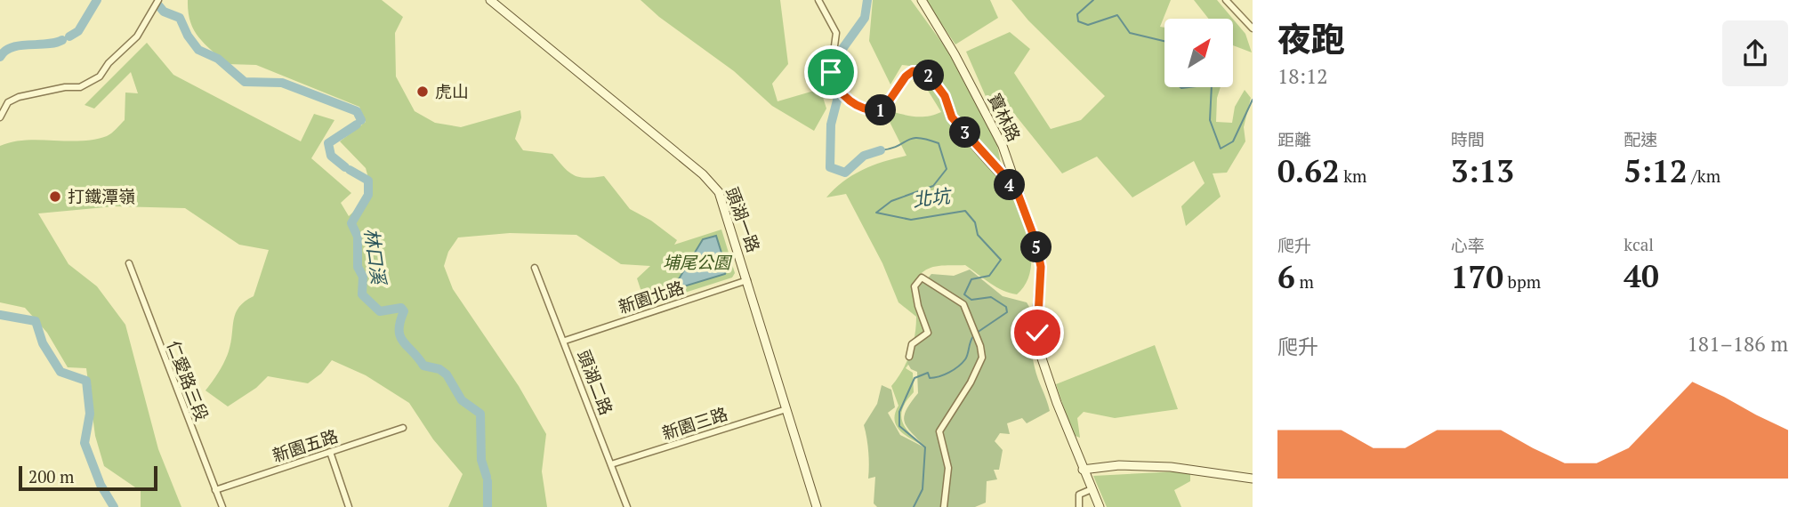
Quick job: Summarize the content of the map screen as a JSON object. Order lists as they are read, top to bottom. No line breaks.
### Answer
{"streets":{"street":["寶林路","頭湖一路","新園北路","仁愛路三段","頭湖二路","新園三路","新園五路"]},"crossings":[["頭湖一路","新園北路"],["頭湖一路","新園三路"],["新園北路","頭湖二路"],["仁愛路三段","新園五路"],["頭湖二路","新園三路"]],"water":["北坑","林口溪"],"parks":["埔尾公園"],"places":["虎山","打鐵潭嶺"],"scale_bar":"200 m","north":"top right","page":{"heading":["夜跑","18:12"],"pins":["2","1","3","4","5"],"stats":[["距離","0.62 km"],["時間","3:13"],["配速","5:12 /km"],["爬升","6 m"],["心率","170 bpm"],["kcal","40"]],"chart":["爬升","181–186 m"],"scale":"200 m"}}
